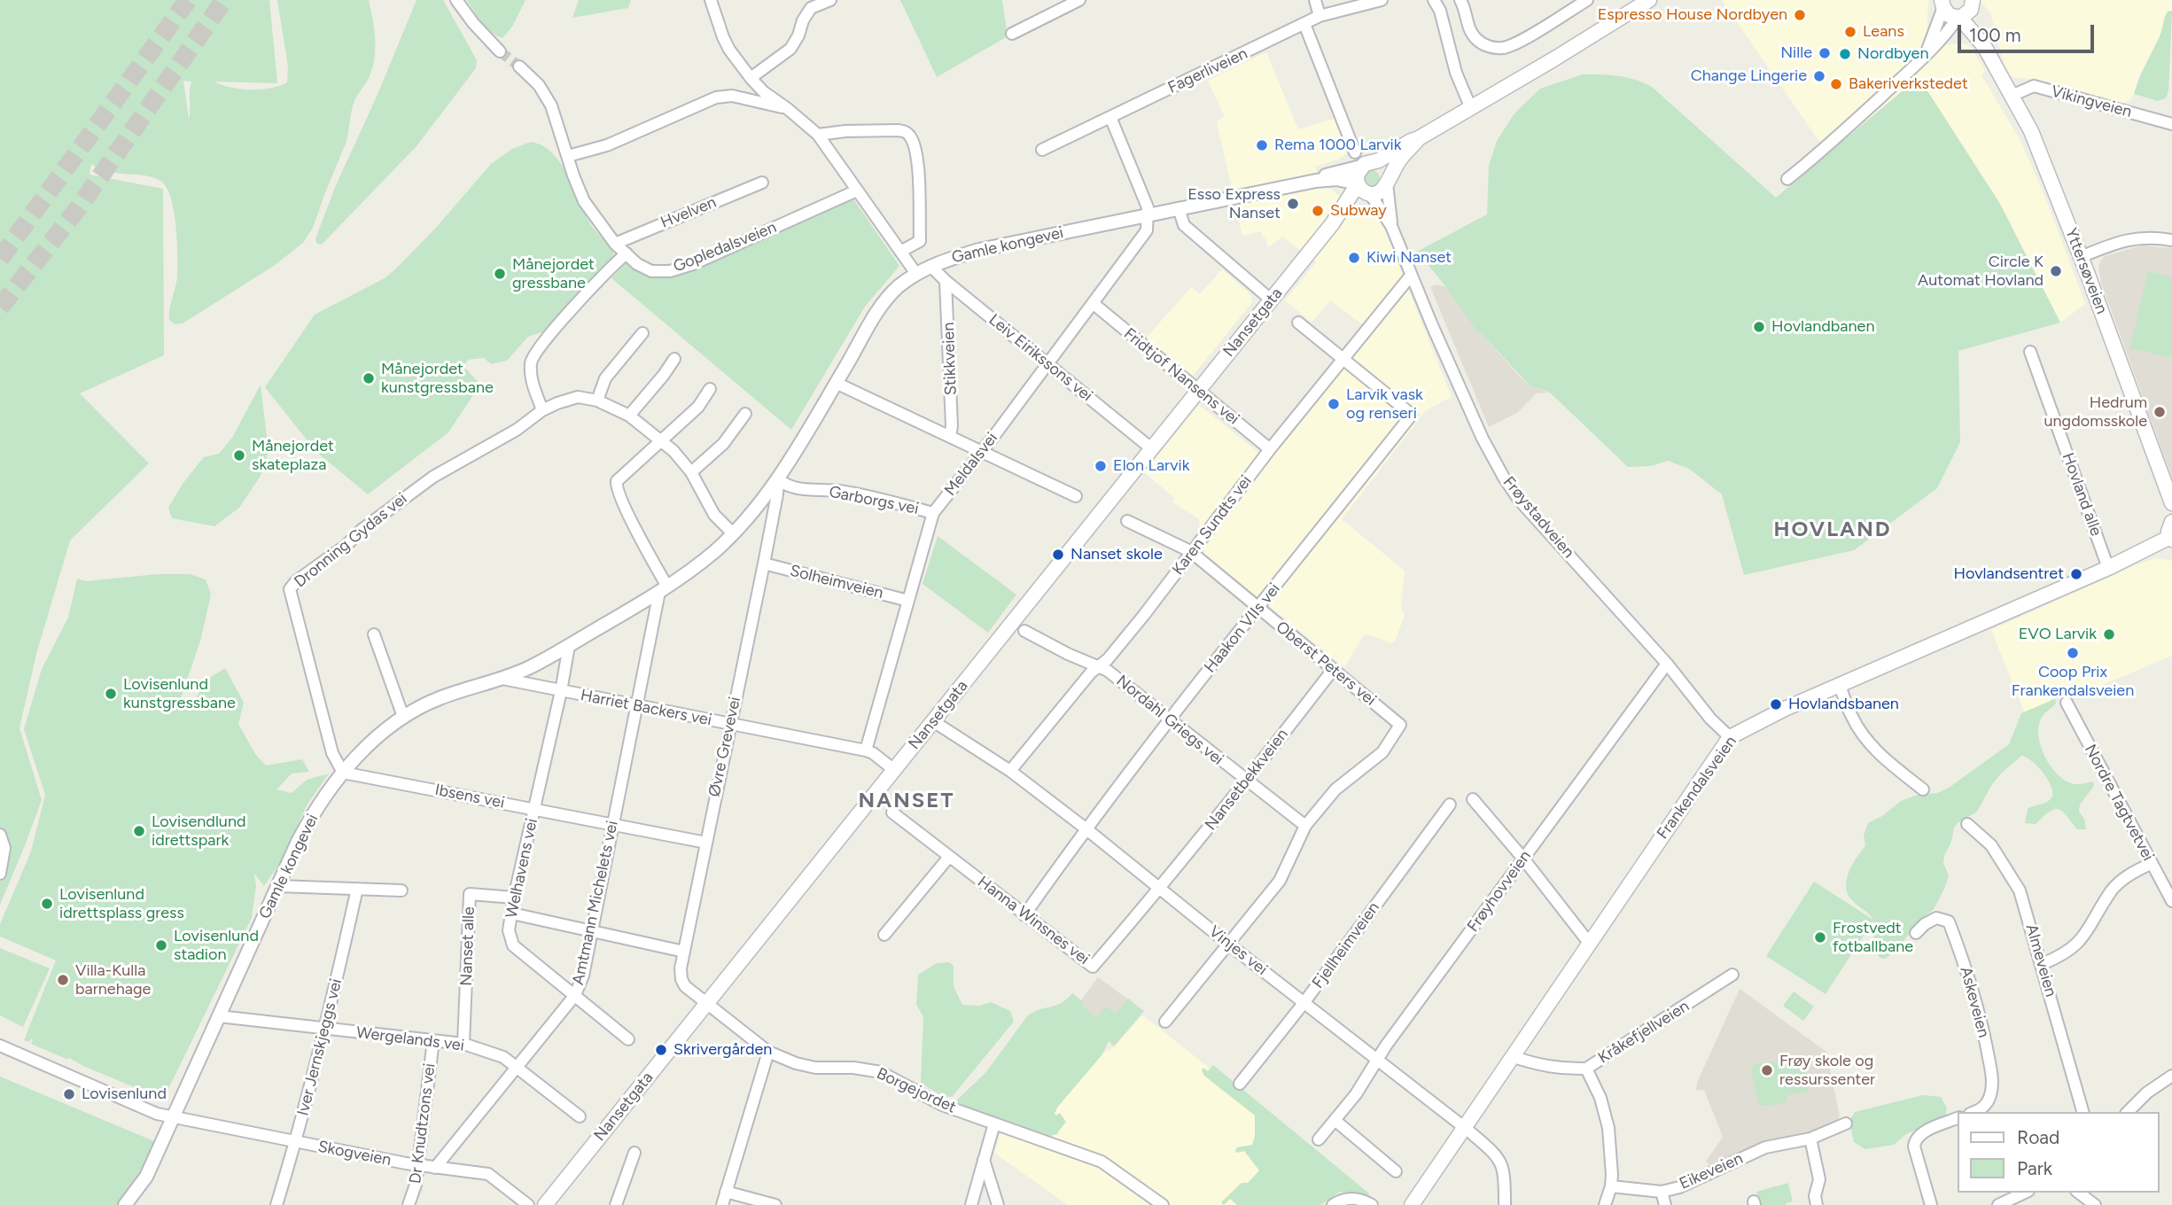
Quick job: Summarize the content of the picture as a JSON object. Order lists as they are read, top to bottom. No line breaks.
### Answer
{"streets":{"main road":["Yttersøveien","Nansetgata","Frankendalsveien"],"street":["Fagerliveien","Vikingveien","Hvelven","Gamle kongevei","Gopledalsveien","Leiv Eirikssons vei","Stikkveien","Fridtjof Nansens vei","Meldalsvei","Hovland alle","Garborgs vei","Frøystadveien","Karen Sundts vei","Dronning Gydas vei","Solheimveien","Haakon VIIs vei","Oberst Peters vei","Harriet Backers vei","Nordahl Griegs vei","Øvre Grevevei","Nansetbekkveien","Ibsens vei","Nordre Tagtvetvei","Welhavens vei","Frøyhovveien","Amtmann Michelets vei","Hanna Winsnes vei","Fjellheimveien","Nanset alle","Vinjes vei","Almeveien","Askeveien","Kråkefjellveien","Wergelands vei","Iver Jernskjeggs vei","Borgejordet","Dr Knudtzons vei","Skogveien","Eikeveien"]},"crossings":[["Vikingveien","Yttersøveien"],["Hvelven","Gopledalsveien"],["Gamle kongevei","Nansetgata"],["Gamle kongevei","Leiv Eirikssons vei"],["Gamle kongevei","Meldalsvei"],["Gamle kongevei","Garborgs vei"],["Gamle kongevei","Frøystadveien"],["Gamle kongevei","Dronning Gydas vei"],["Gamle kongevei","Harriet Backers vei"],["Gamle kongevei","Øvre Grevevei"],["Gamle kongevei","Ibsens vei"],["Gamle kongevei","Welhavens vei"],["Gamle kongevei","Amtmann Michelets vei"],["Gamle kongevei","Wergelands vei"],["Gamle kongevei","Skogveien"],["Nansetgata","Leiv Eirikssons vei"],["Nansetgata","Fridtjof Nansens vei"],["Nansetgata","Frøystadveien"],["Nansetgata","Harriet Backers vei"],["Nansetgata","Øvre Grevevei"],["Nansetgata","Vinjes vei"],["Nansetgata","Borgejordet"],["Leiv Eirikssons vei","Stikkveien"],["Leiv Eirikssons vei","Meldalsvei"],["Fridtjof Nansens vei","Meldalsvei"],["Fridtjof Nansens vei","Karen Sundts vei"],["Meldalsvei","Garborgs vei"],["Meldalsvei","Solheimveien"],["Meldalsvei","Harriet Backers vei"],["Hovland alle","Frankendalsveien"],["Garborgs vei","Øvre Grevevei"],["Frøystadveien","Karen Sundts vei"],["Frøystadveien","Frankendalsveien"],["Frøystadveien","Frøyhovveien"],["Karen Sundts vei","Haakon VIIs vei"],["Karen Sundts vei","Oberst Peters vei"],["Karen Sundts vei","Nordahl Griegs vei"],["Karen Sundts vei","Vinjes vei"],["Dronning Gydas vei","Ibsens vei"],["Solheimveien","Øvre Grevevei"],["Haakon VIIs vei","Oberst Peters vei"],["Haakon VIIs vei","Nordahl Griegs vei"],["Haakon VIIs vei","Hanna Winsnes vei"],["Haakon VIIs vei","Vinjes vei"],["Oberst Peters vei","Nordahl Griegs vei"],["Oberst Peters vei","Nansetbekkveien"],["Harriet Backers vei","Øvre Grevevei"],["Harriet Backers vei","Welhavens vei"],["Harriet Backers vei","Amtmann Michelets vei"],["Nordahl Griegs vei","Nansetbekkveien"],["Øvre Grevevei","Ibsens vei"],["Øvre Grevevei","Borgejordet"],["Nansetbekkveien","Hanna Winsnes vei"],["Nansetbekkveien","Vinjes vei"],["Frankendalsveien","Vinjes vei"],["Frankendalsveien","Kråkefjellveien"],["Ibsens vei","Welhavens vei"],["Ibsens vei","Amtmann Michelets vei"],["Welhavens vei","Amtmann Michelets vei"],["Welhavens vei","Nanset alle"],["Frøyhovveien","Vinjes vei"],["Amtmann Michelets vei","Wergelands vei"],["Amtmann Michelets vei","Skogveien"],["Hanna Winsnes vei","Vinjes vei"],["Fjellheimveien","Vinjes vei"],["Nanset alle","Wergelands vei"],["Wergelands vei","Iver Jernskjeggs vei"],["Wergelands vei","Dr Knudtzons vei"],["Iver Jernskjeggs vei","Skogveien"],["Dr Knudtzons vei","Skogveien"]],"districts":["HOVLAND","NANSET"],"places":["Espresso House Nordbyen","Leans","Nille","Nordbyen","Change Lingerie","Bakeriverkstedet","Rema 1000 Larvik","Esso Express Nanset","Subway","Kiwi Nanset","Circle K Automat Hovland","Månejordet gressbane","Hovlandbanen","Månejordet kunstgressbane","Larvik vask og renseri","Hedrum ungdomsskole","Månejordet skateplaza","Elon Larvik","Nanset skole","Hovlandsentret","EVO Larvik","Coop Prix Frankendalsveien","Lovisenlund kunstgressbane","Hovlandsbanen","Lovisendlund idrettspark","Lovisenlund idrettsplass gress","Frostvedt fotballbane","Lovisenlund stadion","Villa-Kulla barnehage","Skrivergården","Frøy skole og ressurssenter","Lovisenlund"],"legend":["Road","Park"],"scale_bar":"100 m"}
